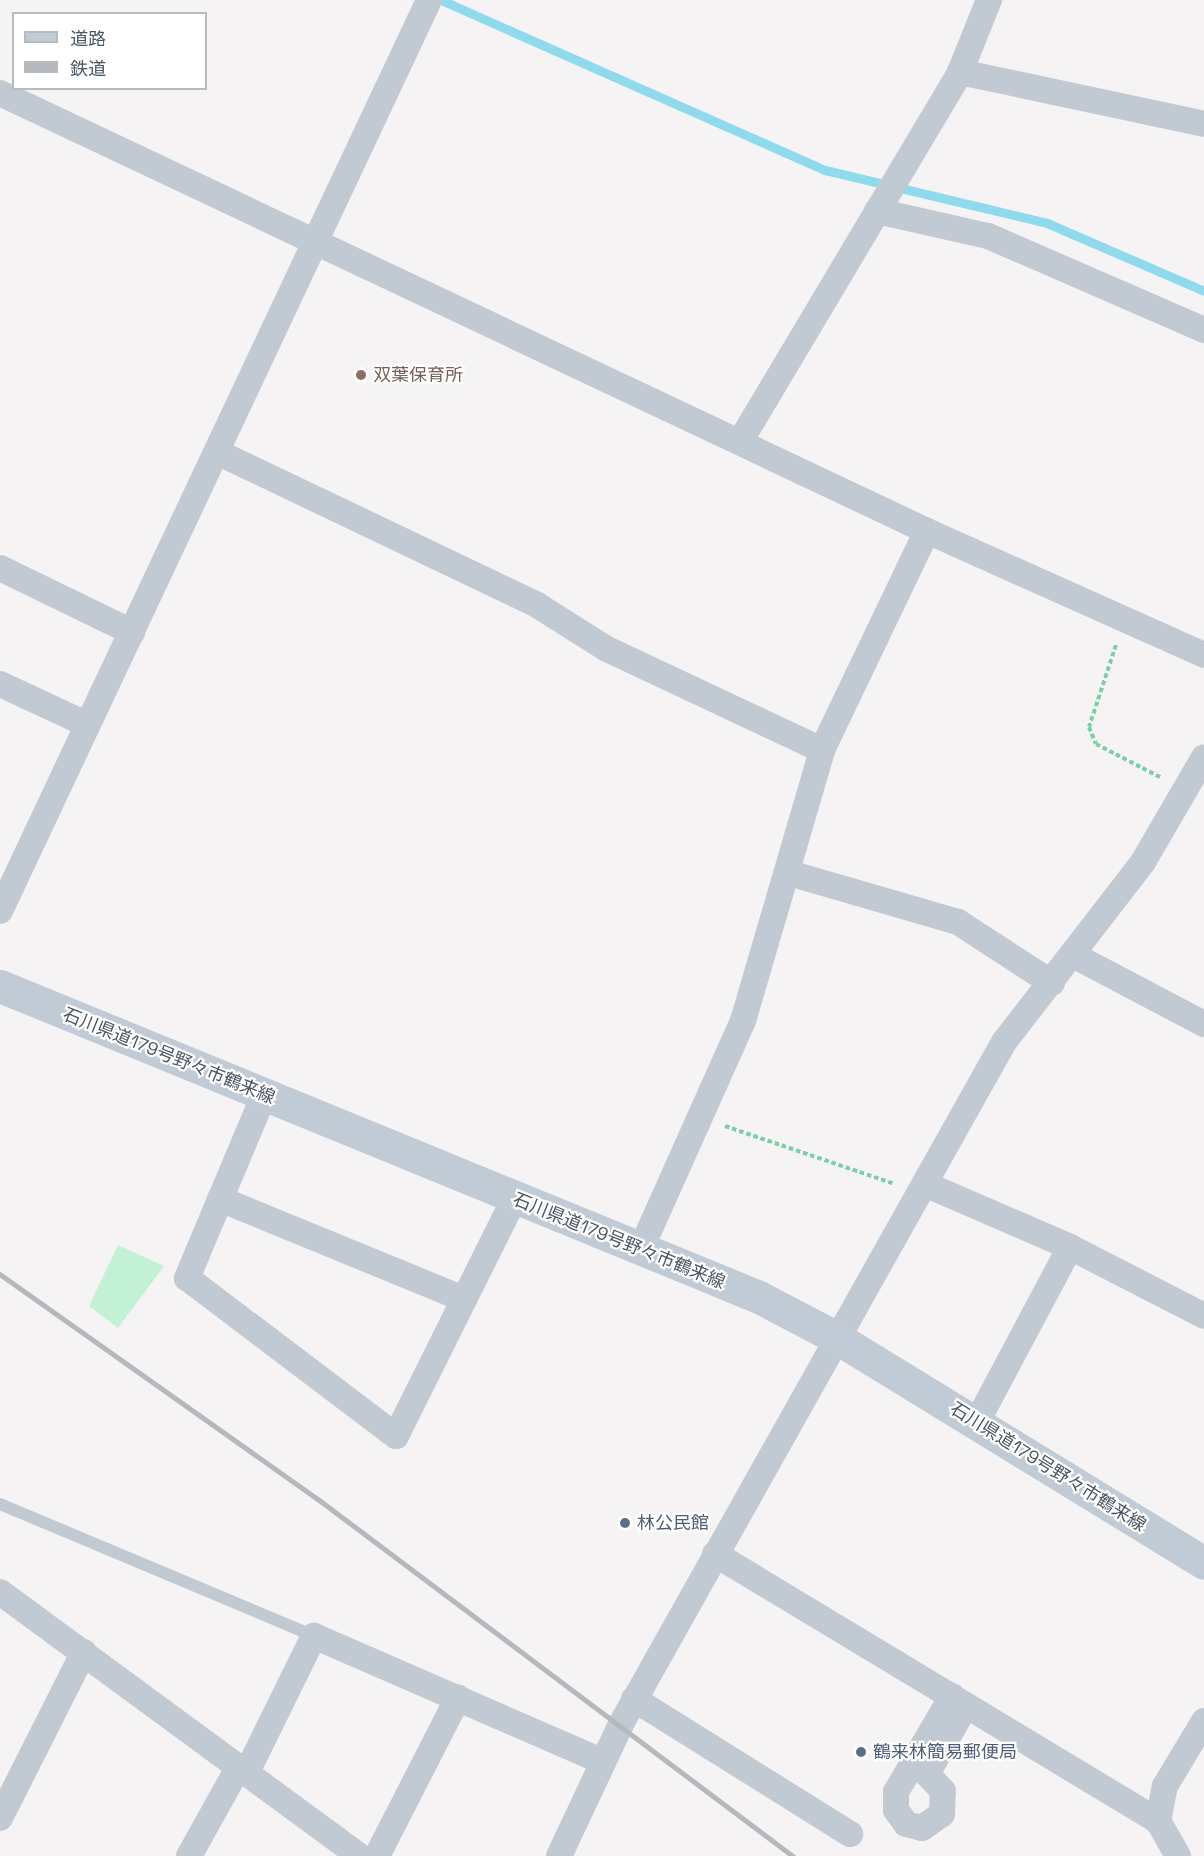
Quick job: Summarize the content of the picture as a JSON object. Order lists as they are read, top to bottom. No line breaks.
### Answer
{"streets":{"main road":["石川県道179号野々市鶴来線"]},"places":["双葉保育所","林公民館","鶴来林簡易郵便局"],"legend":["道路","鉄道"]}
